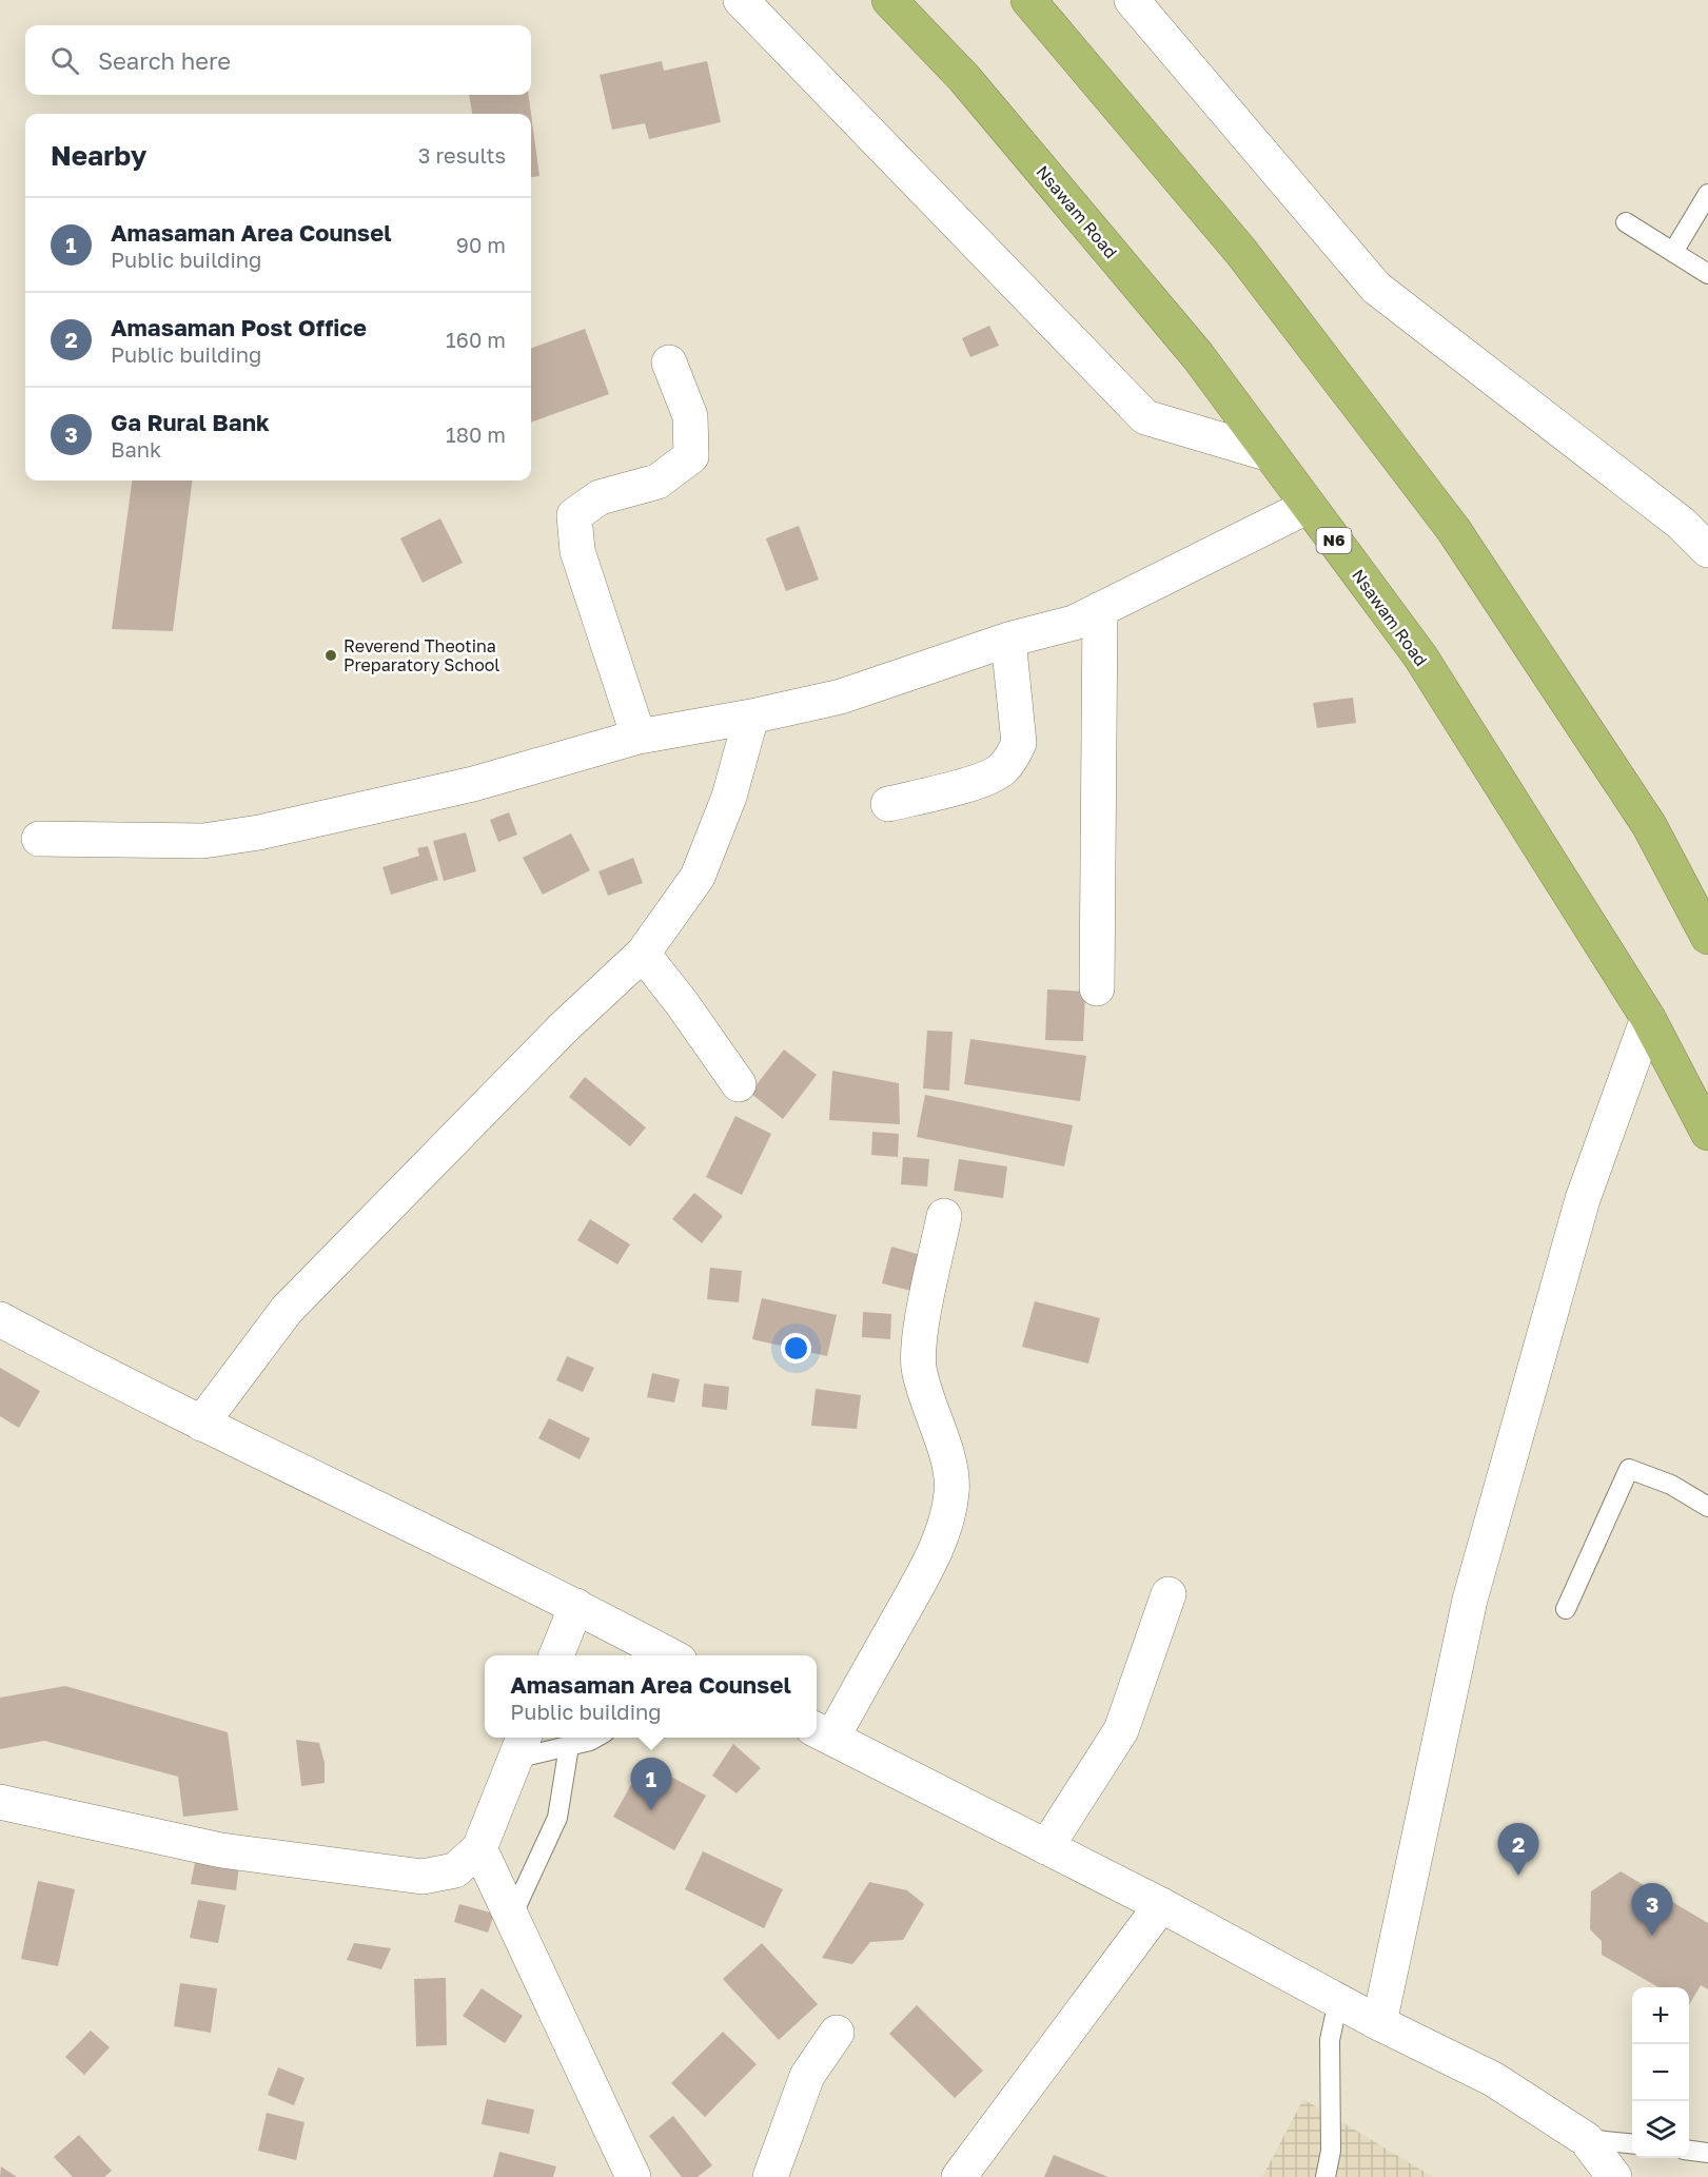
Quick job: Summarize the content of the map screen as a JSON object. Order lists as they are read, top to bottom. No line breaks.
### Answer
{"streets":{"highway":["Nsawam Road","N6"]},"places":["Reverend Theotina Preparatory School"],"page":{"search":"Search here","heading":["Nearby","3 results"],"list":[{"mark":"1","name":"Amasaman Area Counsel","note":"Public building","value":"90 m"},{"mark":"2","name":"Amasaman Post Office","note":"Public building","value":"160 m"},{"mark":"3","name":"Ga Rural Bank","note":"Bank","value":"180 m"}],"popup":["Amasaman Area Counsel","Public building"],"pins":["1","2","3"],"map_buttons":["+","−"]}}
